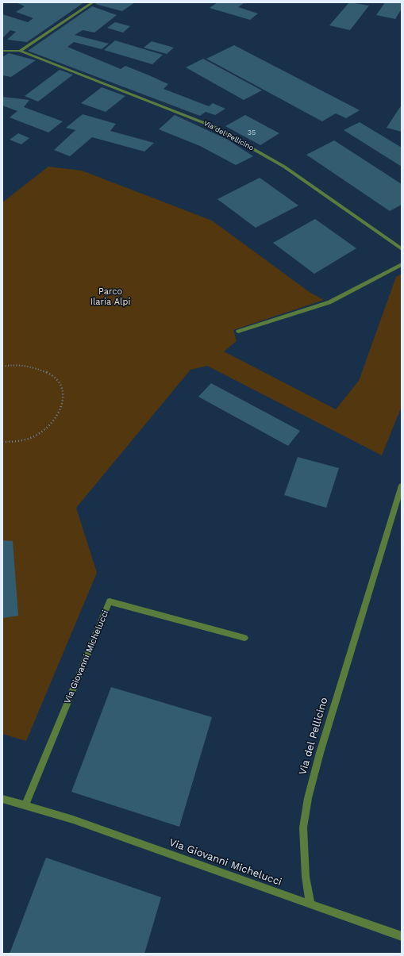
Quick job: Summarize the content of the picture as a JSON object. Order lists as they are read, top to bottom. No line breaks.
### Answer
{"streets":{"street":["Via del Pellicino","Via Giovanni Michelucci"]},"crossings":[["Via del Pellicino","Via Giovanni Michelucci"]],"parks":["Parco Ilaria Alpi"],"house_numbers":["35"]}
